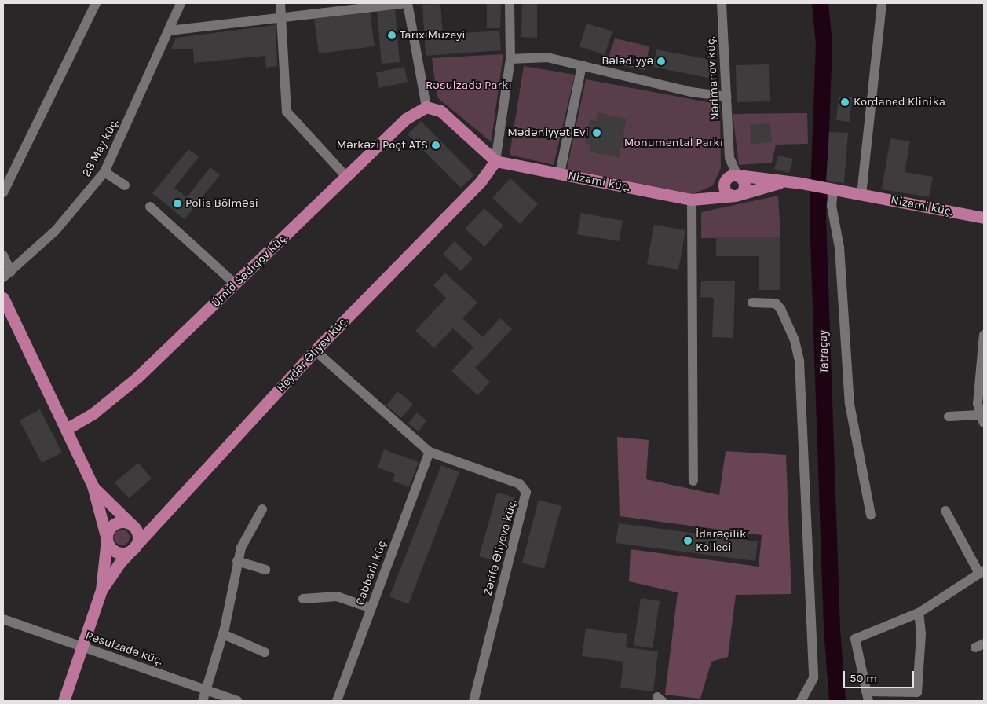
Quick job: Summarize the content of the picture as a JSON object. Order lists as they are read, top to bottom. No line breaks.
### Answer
{"streets":{"main road":["Nizami küç.","Ümid Sadıqov küç.","Heydər Əliyev küç."],"street":["Nərimanov küç.","28 May küç.","Zərifə Əliyeva küç.","Cabbarlı küç.","Rəsulzadə küç."]},"crossings":[["Nərimanov küç.","Nizami küç."],["Nizami küç.","Heydər Əliyev küç."],["Heydər Əliyev küç.","Zərifə Əliyeva küç."],["Zərifə Əliyeva küç.","Cabbarlı küç."]],"water":["Tatraçay"],"parks":["Rəsulzadə Parkı","Monumental Parkı"],"places":["Tarıx Muzeyi","Bələdiyyə","Kordaned Klinika","Mədəniyyət Evi","Mərkəzi Poçt ATS","Polis Bölməsi","İdarəçilik Kolleci"],"scale_bar":"50 m"}
